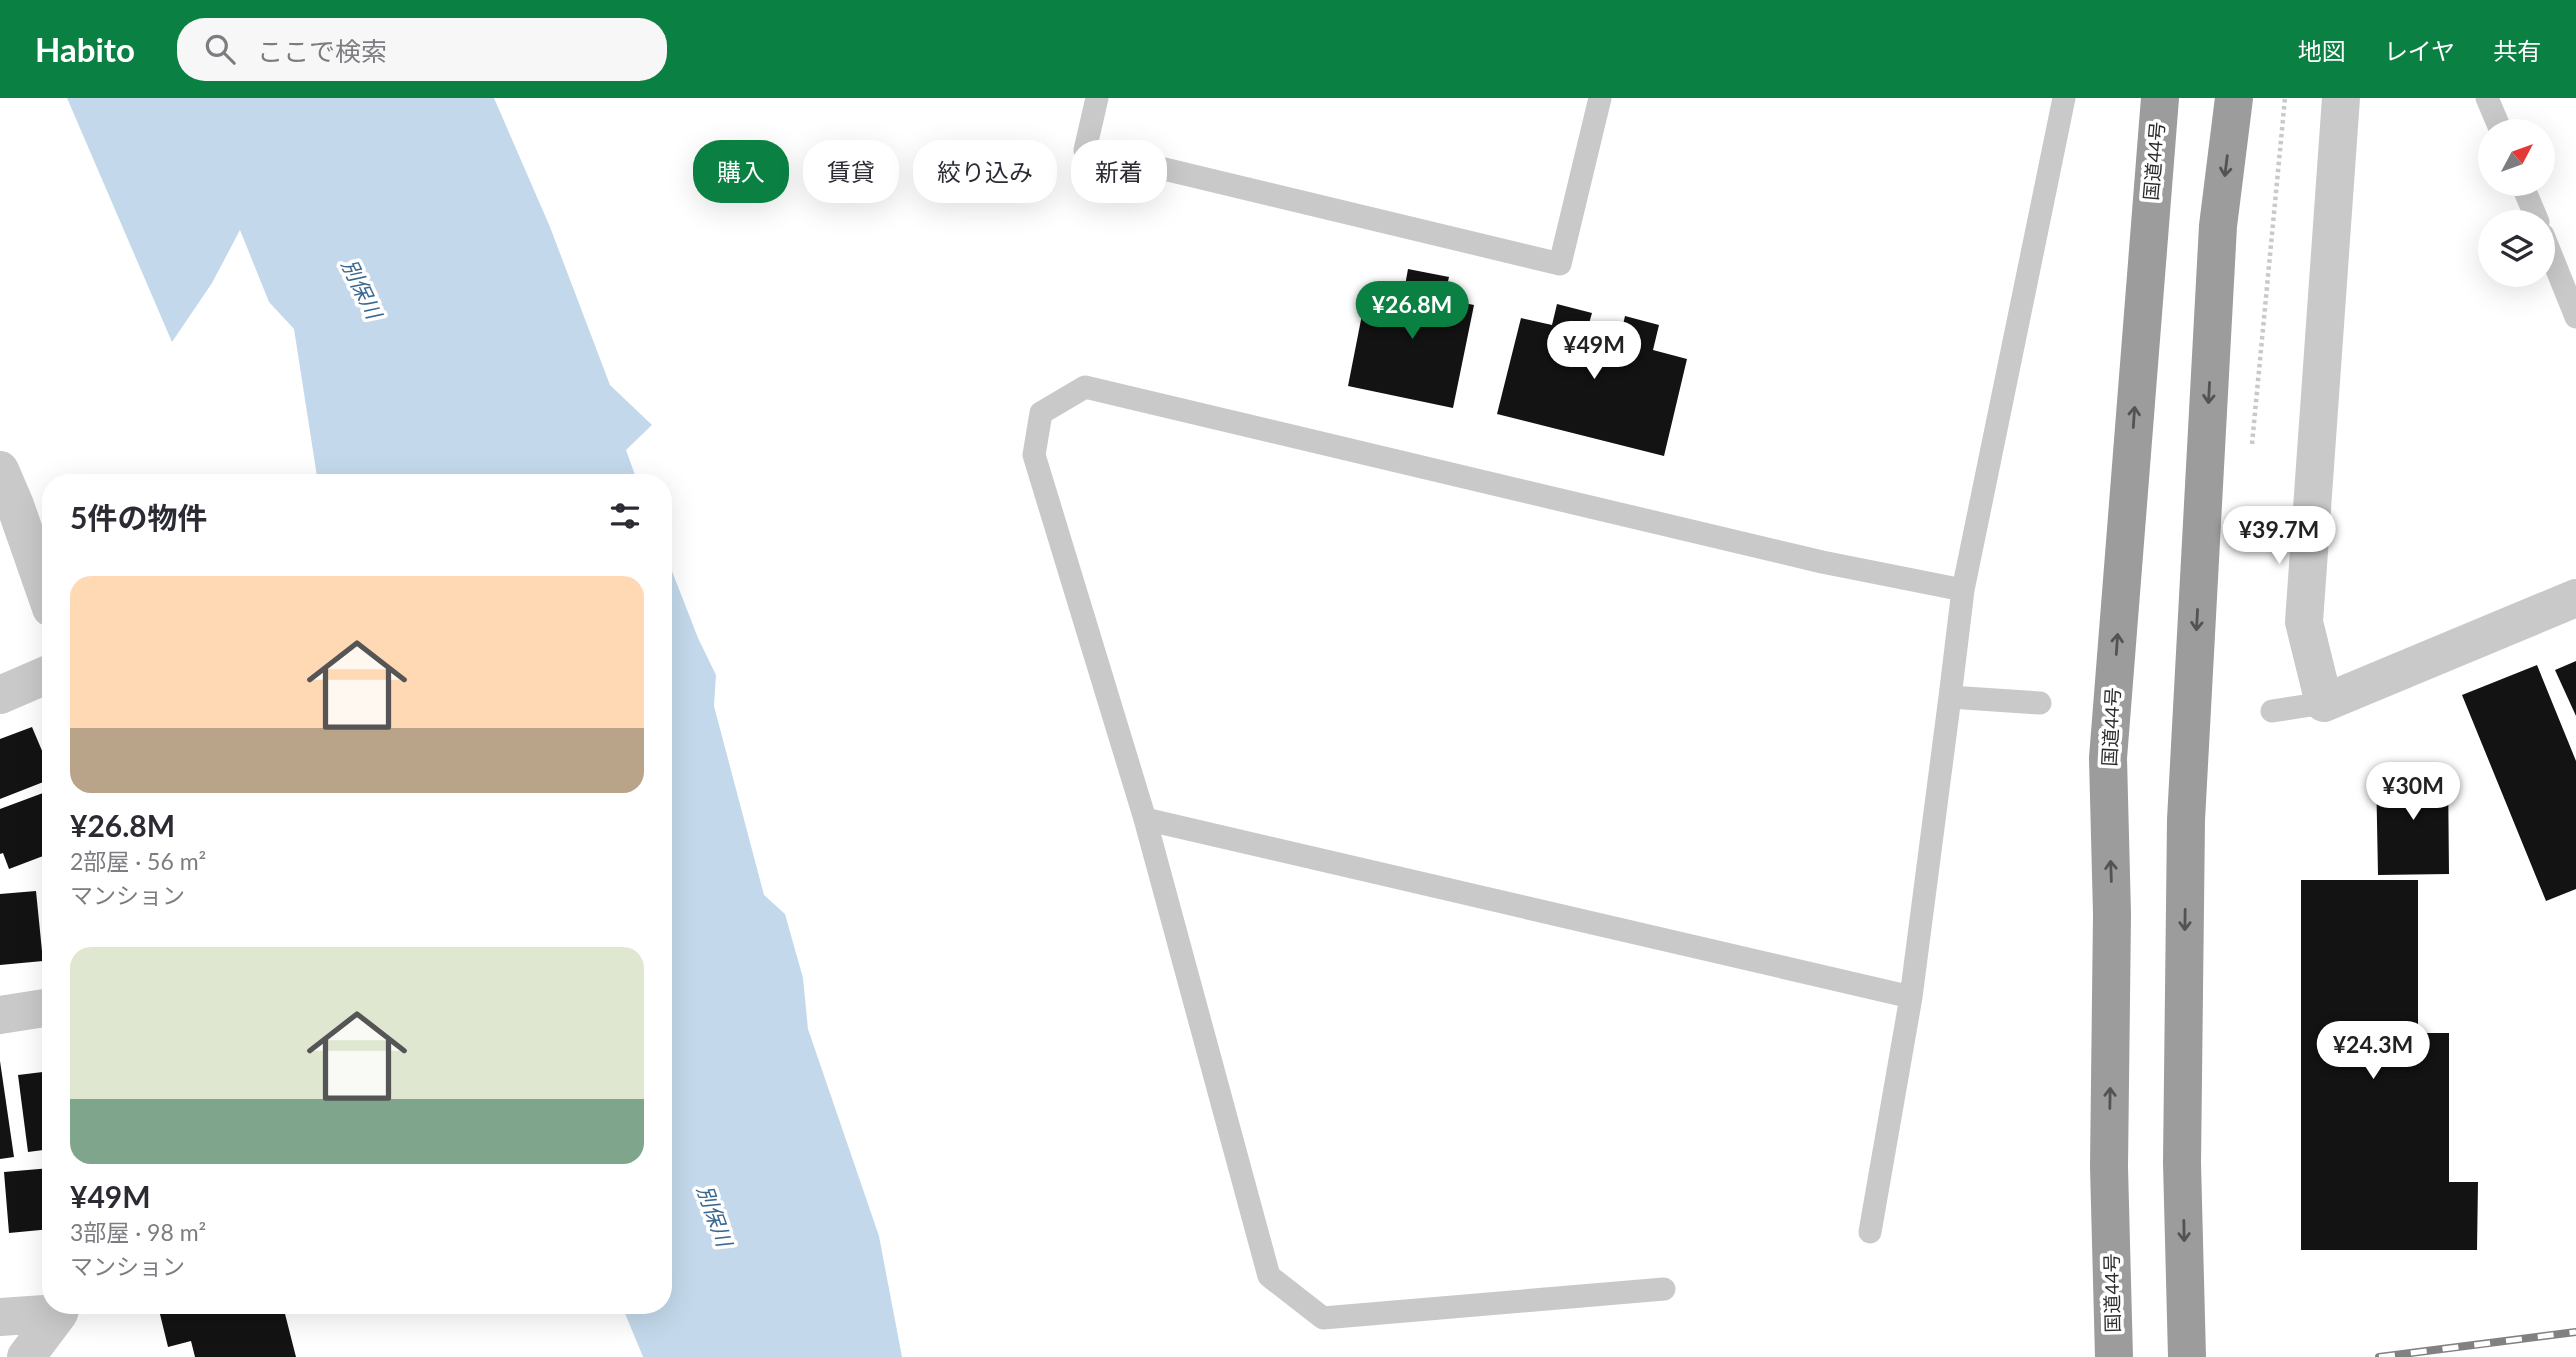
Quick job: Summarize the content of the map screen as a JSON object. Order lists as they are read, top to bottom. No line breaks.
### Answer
{"streets":{"highway":["国道44号"]},"water":["別保川"],"north":"top right","page":{"header":"Habito","search":"ここで検索","nav":["地図","レイヤ","共有"],"chip":["購入","賃貸","絞り込み","新着"],"price":["¥26.8M","¥49M","¥39.7M","¥30M","¥24.3M"],"heading":"5件の物件","list":[{"name":"¥26.8M","note":"2部屋 · 56 m² · マンション"},{"name":"¥49M","note":"3部屋 · 98 m² · マンション"}]}}
